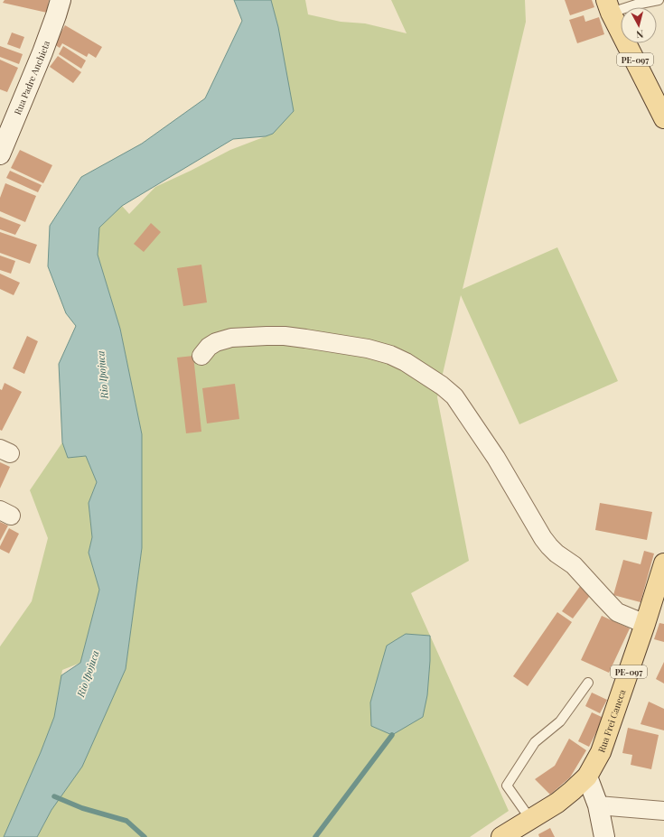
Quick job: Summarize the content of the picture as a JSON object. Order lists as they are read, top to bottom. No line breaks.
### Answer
{"streets":{"main road":["PE-097","Rua Frei Caneca"],"street":["Rua Padre Anchieta"]},"water":["Rio Ipojuca"],"north":"bottom"}
